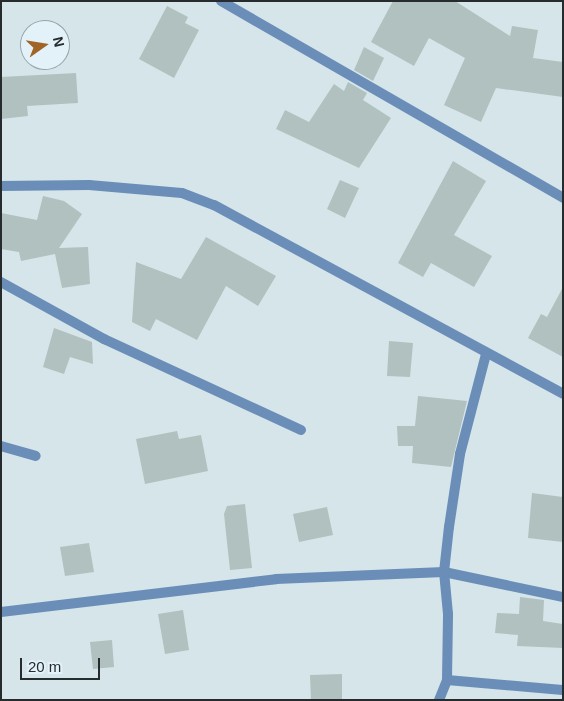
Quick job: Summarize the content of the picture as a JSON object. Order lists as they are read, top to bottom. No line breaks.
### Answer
{"scale_bar":"20 m","north":"right"}
